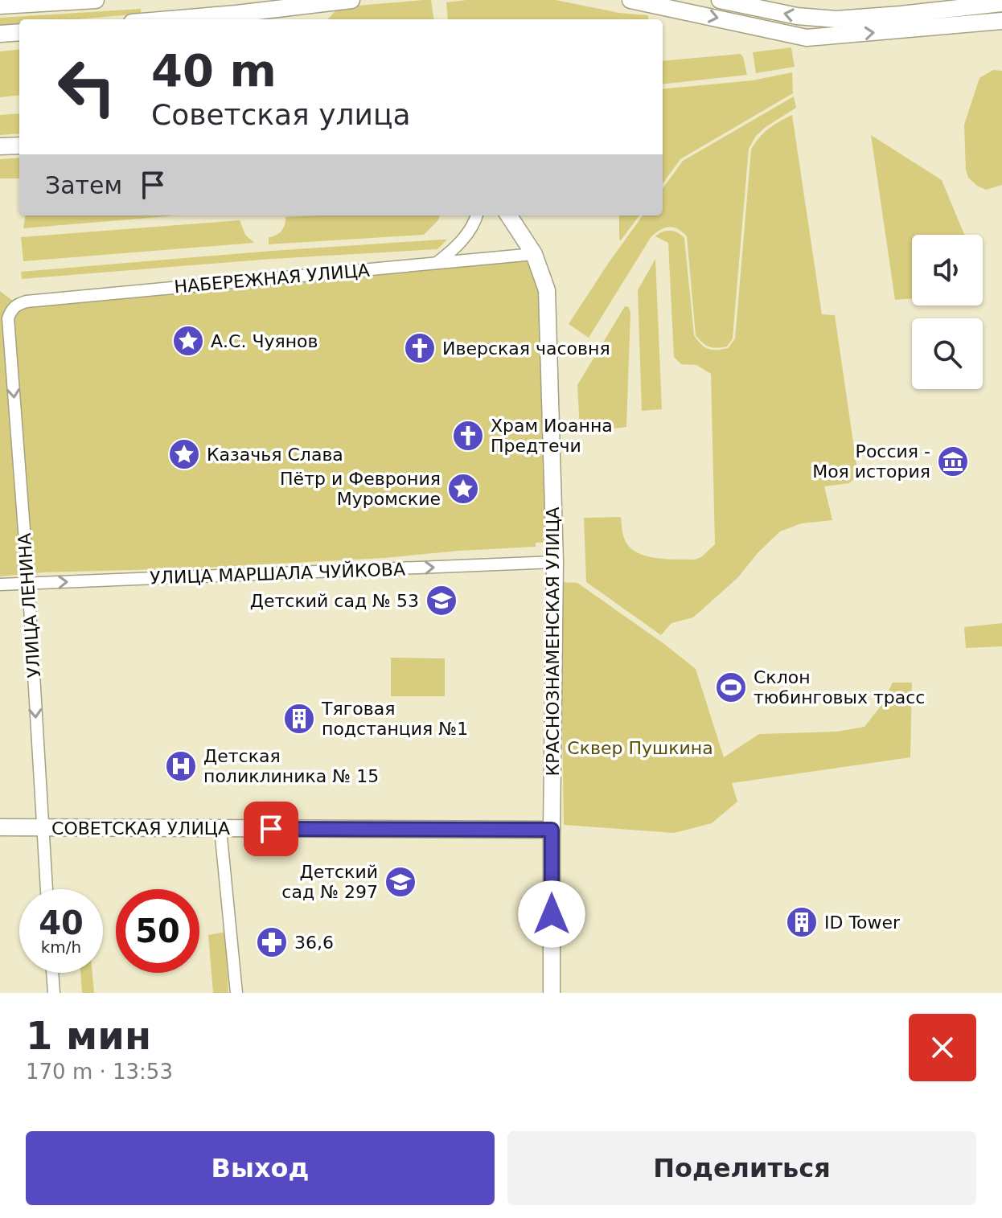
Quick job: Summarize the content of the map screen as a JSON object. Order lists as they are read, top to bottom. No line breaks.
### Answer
{"streets":{"main road":["КРАСНОЗНАМЕНСКАЯ УЛИЦА","СОВЕТСКАЯ УЛИЦА"],"street":["НАБЕРЕЖНАЯ УЛИЦА","УЛИЦА МАРШАЛА ЧУЙКОВА","УЛИЦА ЛЕНИНА"]},"crossings":[["НАБЕРЕЖНАЯ УЛИЦА","УЛИЦА ЛЕНИНА"],["НАБЕРЕЖНАЯ УЛИЦА","КРАСНОЗНАМЕНСКАЯ УЛИЦА"],["УЛИЦА МАРШАЛА ЧУЙКОВА","УЛИЦА ЛЕНИНА"],["УЛИЦА МАРШАЛА ЧУЙКОВА","КРАСНОЗНАМЕНСКАЯ УЛИЦА"],["УЛИЦА ЛЕНИНА","СОВЕТСКАЯ УЛИЦА"],["КРАСНОЗНАМЕНСКАЯ УЛИЦА","СОВЕТСКАЯ УЛИЦА"]],"one_way":["УЛИЦА МАРШАЛА ЧУЙКОВА","УЛИЦА ЛЕНИНА"],"parks":["Сквер Пушкина"],"places":{"place":["А.С. Чуянов","Казачья Слава","Пётр и Феврония Муромские"],"church":["Иверская часовня","Храм Иоанна Предтечи"],"museum":["Россия - Моя история"],"school or university":["Детский сад № 53","Детский сад № 297"],"sports":["Склон тюбинговых трасс"],"building":["Тяговая подстанция №1","ID Tower"],"hospital":["Детская поликлиника № 15"],"pharmacy":["36,6"]},"page":{"turn":["40 m","Советская улица"],"then":"Затем","speed":"40 km/h","limit":"50","heading":["1 мин","170 m · 13:53"],"buttons":["Выход","Поделиться"]}}
